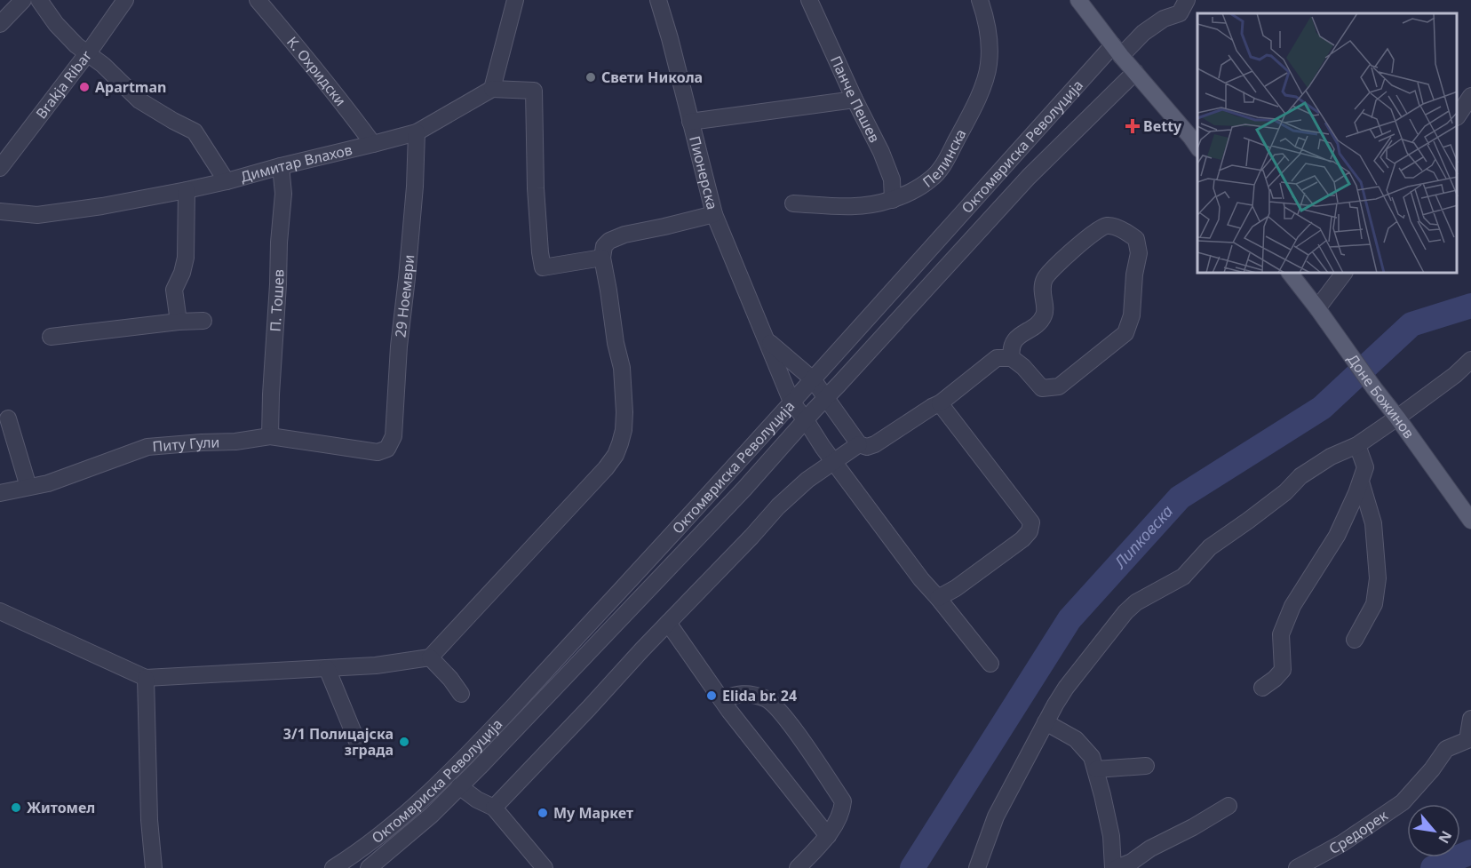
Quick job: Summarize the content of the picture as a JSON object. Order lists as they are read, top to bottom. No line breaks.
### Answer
{"streets":{"main road":["Доне Божинов"],"street":["К. Охридски","Brakja Ribar","Панче Пешев","Октомвриска Револуција","Пелинска","Димитар Влахов","Пионерска","29 Ноември","П. Тошев","Питу Гули","Средорек"]},"crossings":[["К. Охридски","Димитар Влахов"],["Панче Пешев","Пелинска"],["Октомвриска Револуција","Пионерска"],["Димитар Влахов","29 Ноември"],["Димитар Влахов","П. Тошев"],["29 Ноември","Питу Гули"],["П. Тошев","Питу Гули"]],"water":["Липковска"],"places":{"other":["Свети Никола","Apartman","Elida br. 24","3/1 Полицајска зграда","Житомел","Му Маркет"],"health":["Betty"]},"north":"bottom right"}
